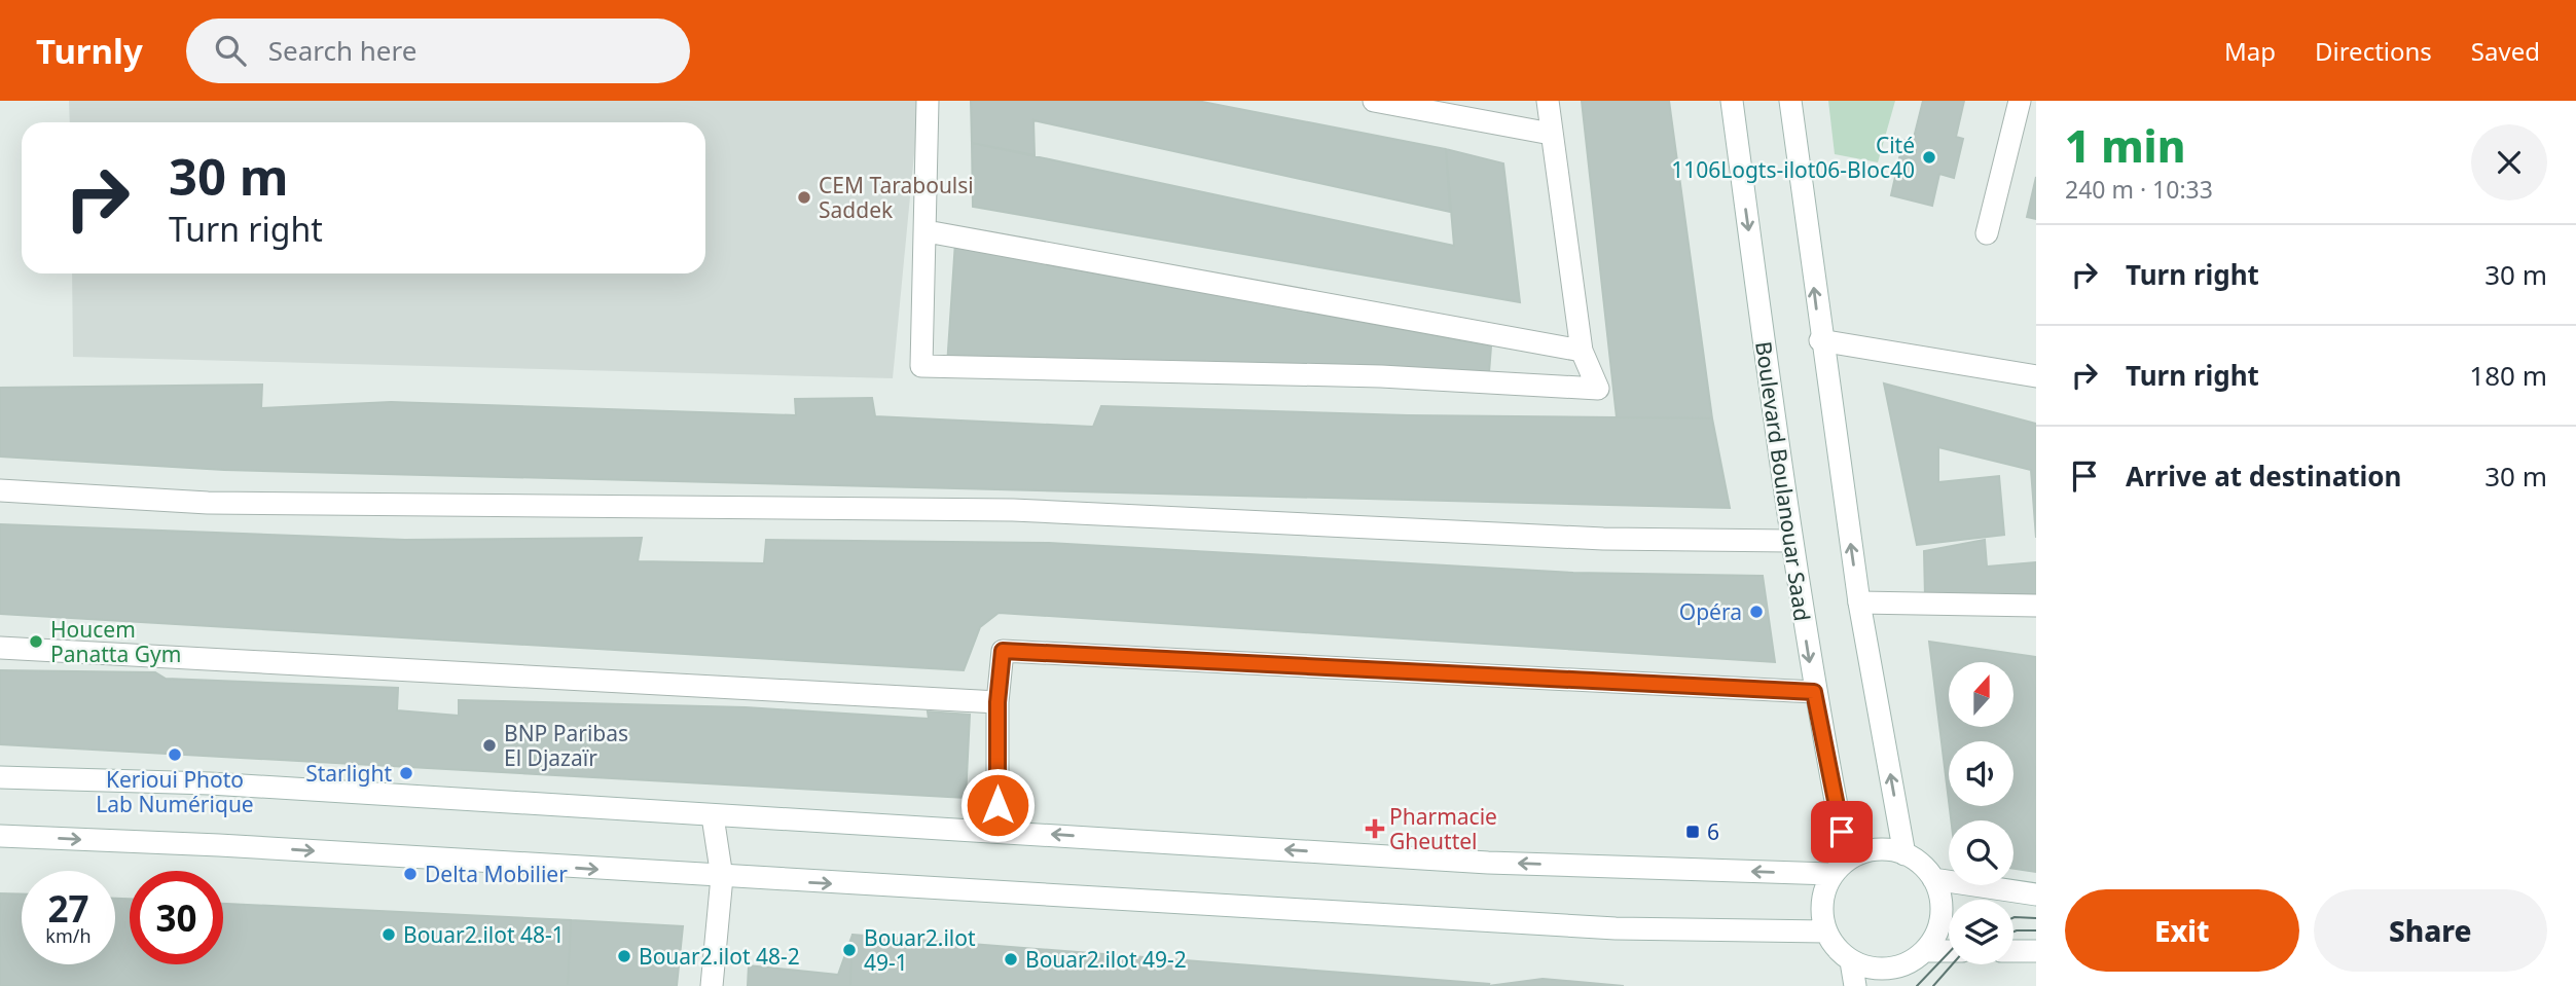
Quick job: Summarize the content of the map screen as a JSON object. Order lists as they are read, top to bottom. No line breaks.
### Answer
{"streets":{"street":["Boulevard Boulanouar Saad"]},"places":{"other":["Cité 1106Logts-ilot06-Bloc40","CEM Taraboulsi Saddek","Opéra","Houcem Panatta Gym","BNP Paribas El Djazaïr","Kerioui Photo Lab Numérique","Starlight","Delta Mobilier","Bouar2.ilot 48-1","Bouar2.ilot 49-1","Bouar2.ilot 48-2","Bouar2.ilot 49-2"],"health":["Pharmacie Gheuttel"],"transit":["6"]},"north":"top","page":{"header":"Turnly","search":"Search here","nav":["Map","Directions","Saved"],"heading":["1 min","240 m · 10:33"],"turn":["30 m","Turn right"],"list":[{"name":"Turn right","value":"30 m"},{"name":"Turn right","value":"180 m"},{"name":"Arrive at destination","value":"30 m"}],"speed":"27 km/h","limit":"30","buttons":["Exit","Share"]}}
